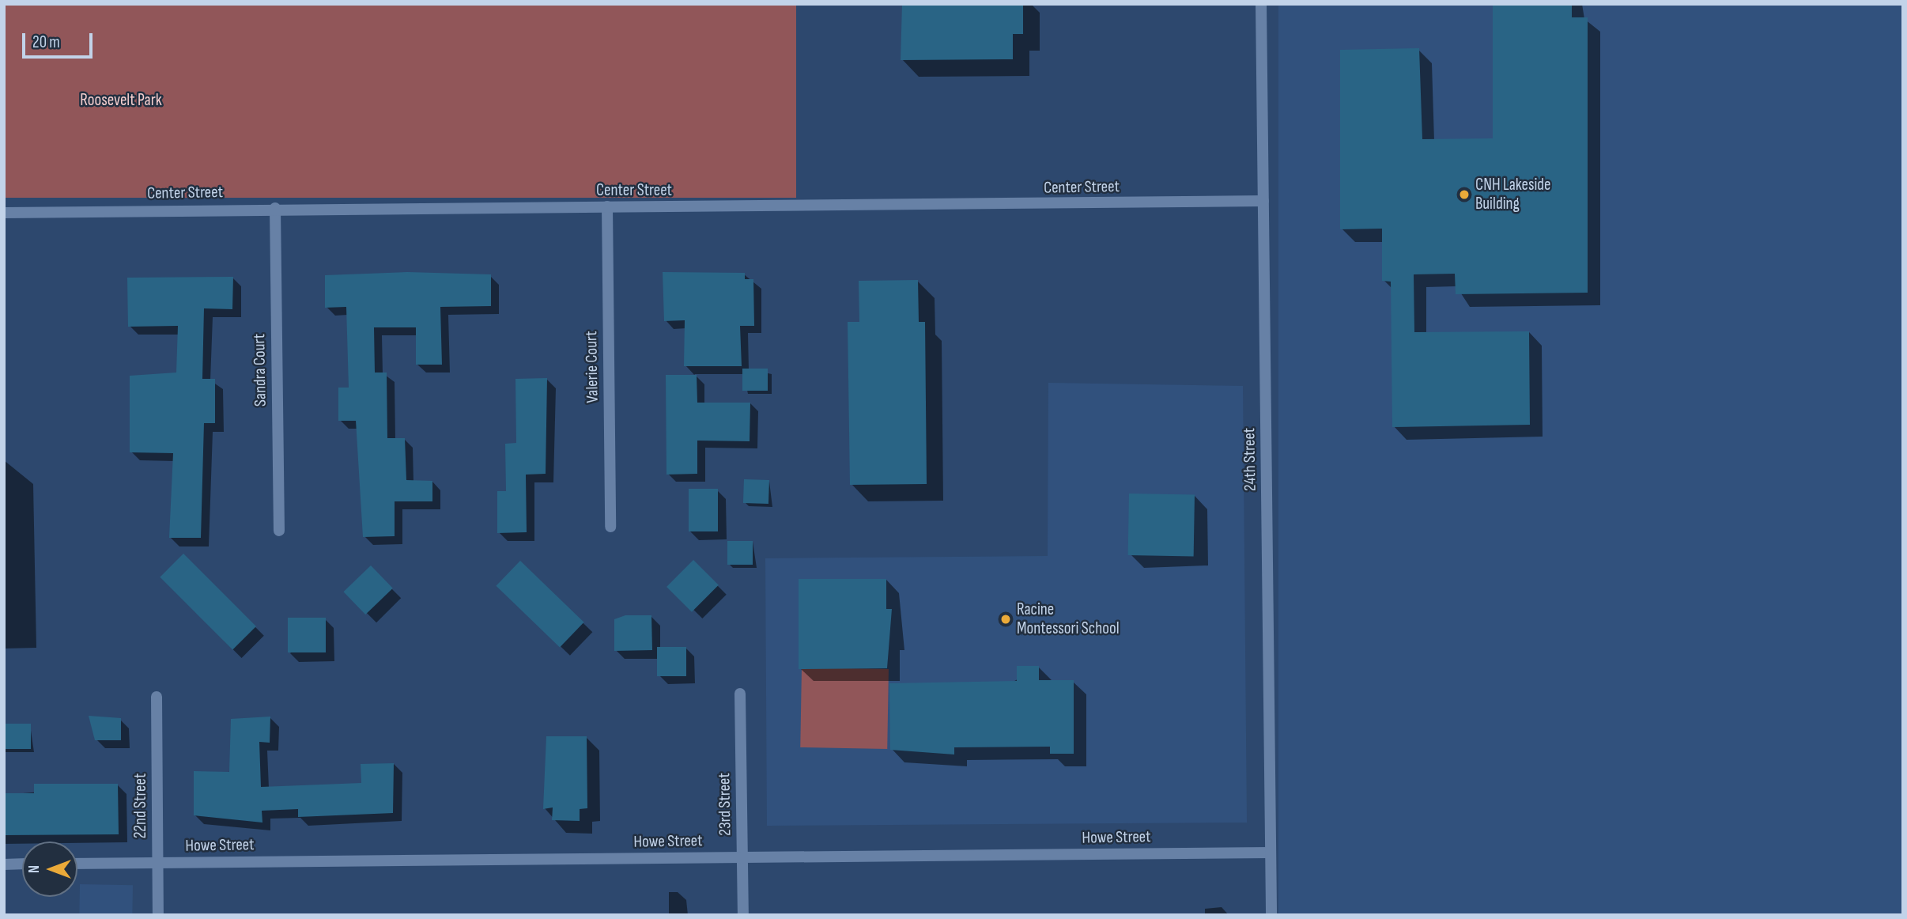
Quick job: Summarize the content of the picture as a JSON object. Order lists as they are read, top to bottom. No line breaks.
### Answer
{"streets":{"street":["Center Street","Valerie Court","Sandra Court","24th Street","23rd Street","22nd Street","Howe Street"]},"crossings":[["Center Street","Valerie Court"],["Center Street","Sandra Court"],["Center Street","24th Street"],["24th Street","Howe Street"],["23rd Street","Howe Street"],["22nd Street","Howe Street"]],"parks":["Roosevelt Park"],"places":["CNH Lakeside Building","Racine Montessori School"],"scale_bar":"20 m","north":"left"}
